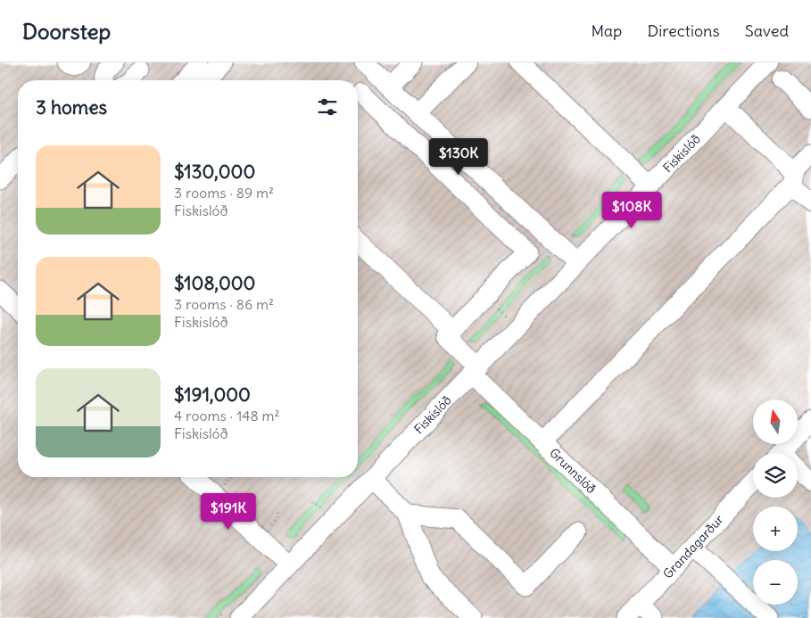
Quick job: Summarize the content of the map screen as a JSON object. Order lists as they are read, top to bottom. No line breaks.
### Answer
{"streets":{"street":["Fiskislóð","Grunnslóð","Grandagarður"]},"crossings":[["Fiskislóð","Grunnslóð"],["Grunnslóð","Grandagarður"]],"north":"top","page":{"header":"Doorstep","nav":["Map","Directions","Saved"],"heading":"3 homes","list":[{"name":"$130,000","note":"3 rooms · 89 m² · Fiskislóð"},{"name":"$108,000","note":"3 rooms · 86 m² · Fiskislóð"},{"name":"$191,000","note":"4 rooms · 148 m² · Fiskislóð"}],"price":["$130K","$108K","$191K"],"map_buttons":["+","−"]}}
